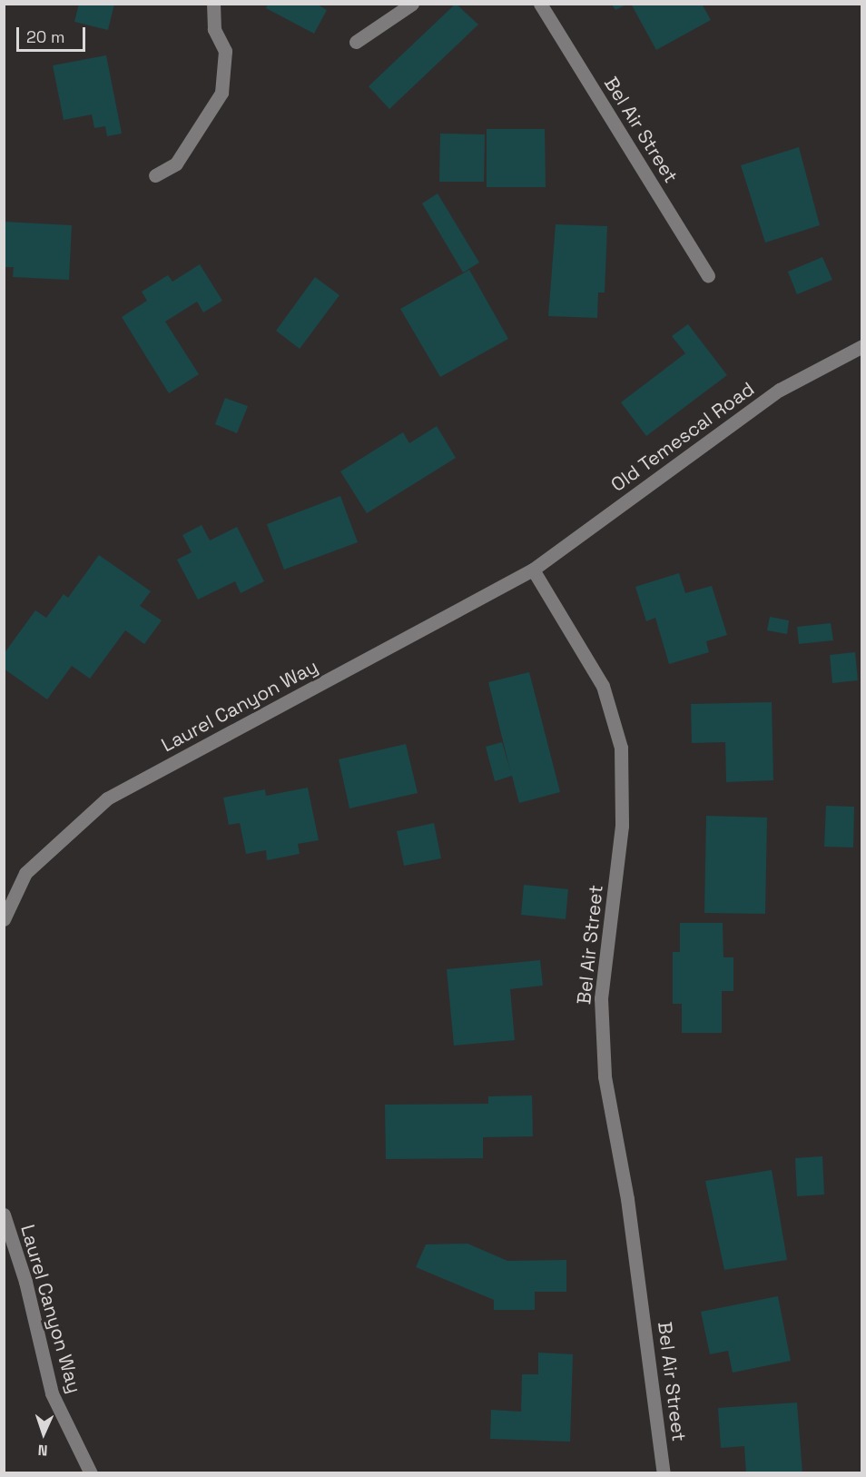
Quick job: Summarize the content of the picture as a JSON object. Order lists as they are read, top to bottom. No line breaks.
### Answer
{"streets":{"street":["Bel Air Street","Old Temescal Road","Laurel Canyon Way"]},"crossings":[["Bel Air Street","Old Temescal Road"],["Bel Air Street","Laurel Canyon Way"],["Old Temescal Road","Laurel Canyon Way"]],"scale_bar":"20 m","north":"bottom"}
